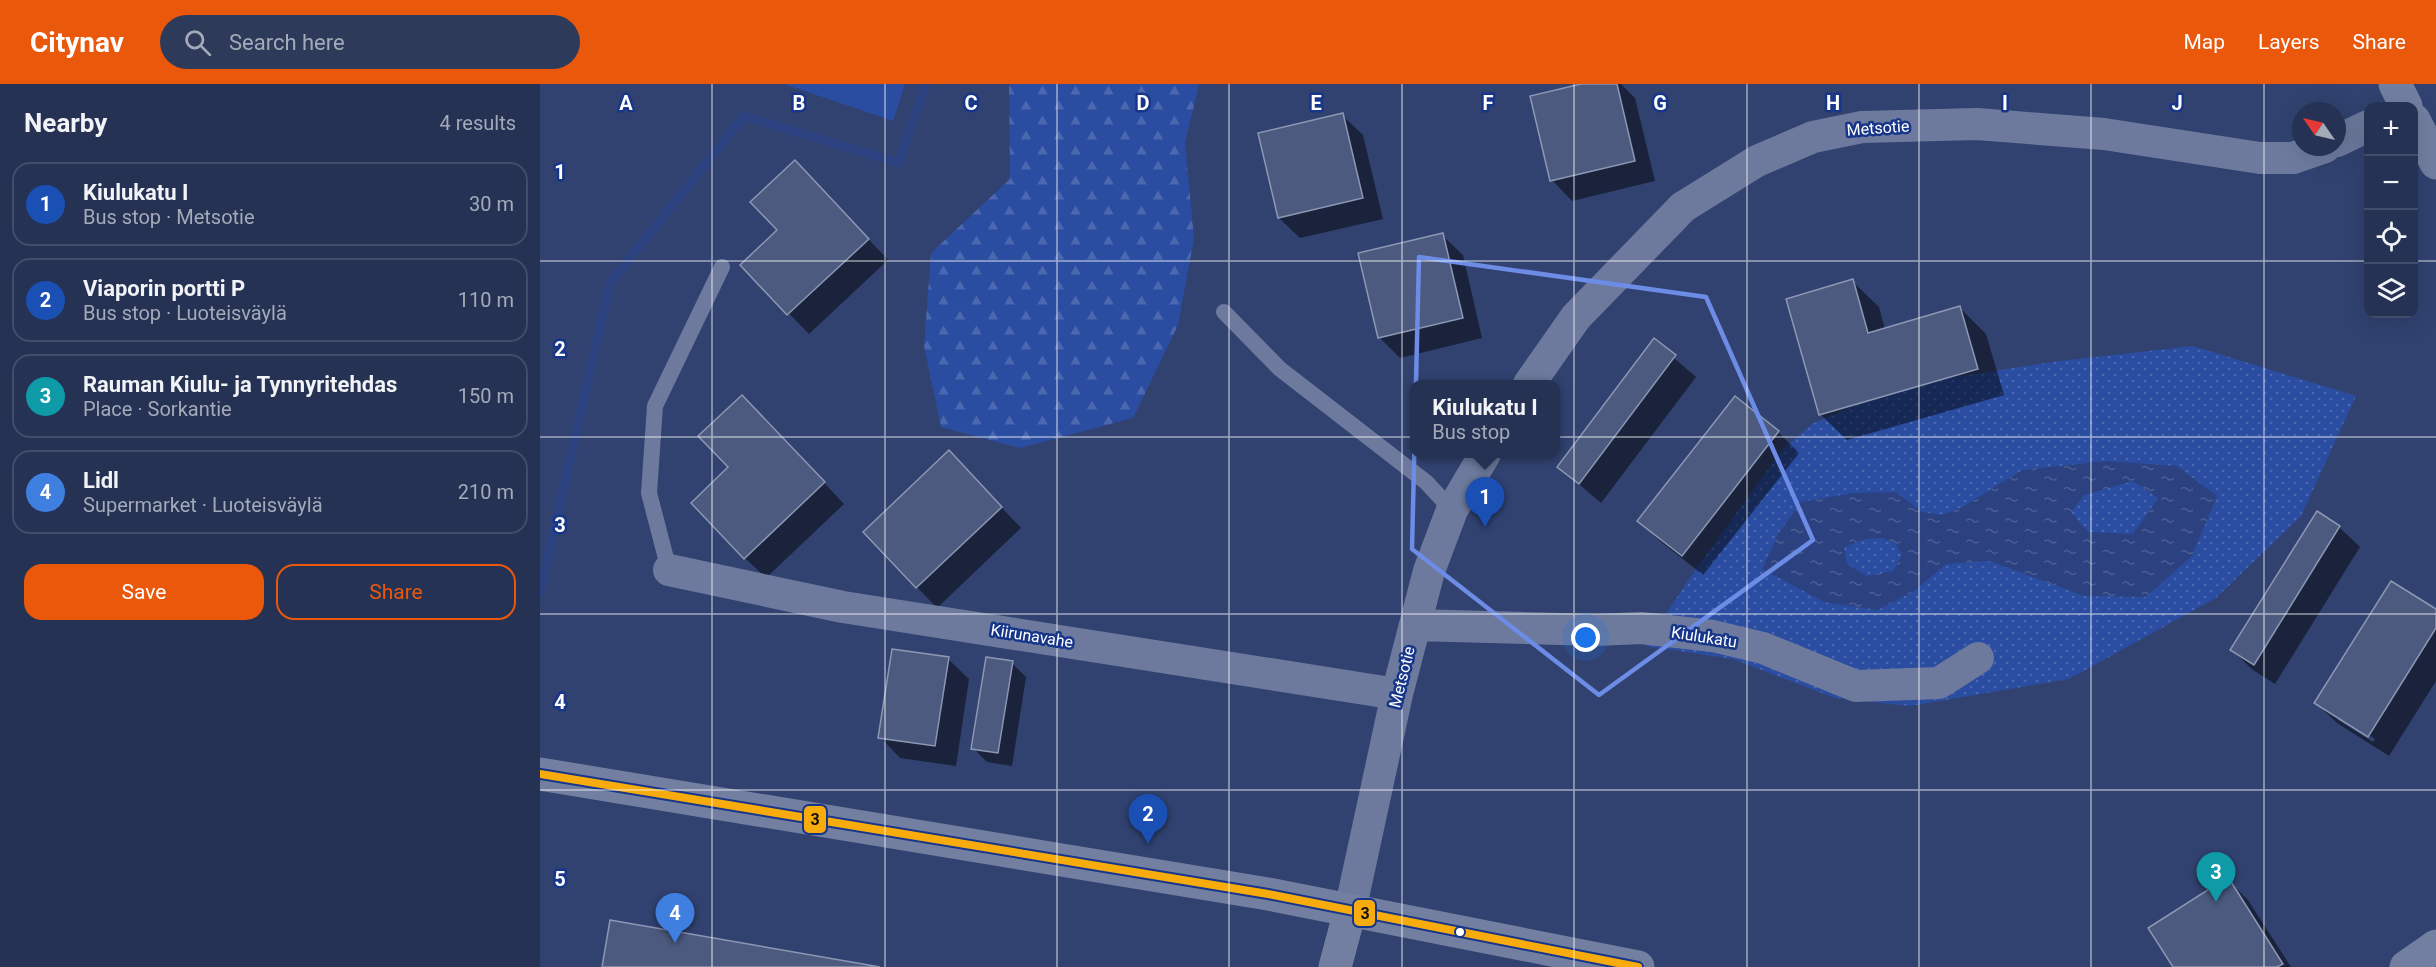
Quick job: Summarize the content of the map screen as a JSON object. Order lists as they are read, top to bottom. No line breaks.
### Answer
{"streets":{"street":["Metsotie","Kiirunavahe","Kiulukatu"]},"crossings":[["Metsotie","Kiirunavahe"],["Metsotie","Kiulukatu"]],"lines":["transit line 3"],"north":"top left","page":{"header":"Citynav","search":"Search here","nav":["Map","Layers","Share"],"heading":["Nearby","4 results"],"map_buttons":["+","−"],"list":[{"mark":"1","name":"Kiulukatu I","note":"Bus stop · Metsotie","value":"30 m"},{"mark":"2","name":"Viaporin portti P","note":"Bus stop · Luoteisväylä","value":"110 m"},{"mark":"3","name":"Rauman Kiulu- ja Tynnyritehdas","note":"Place · Sorkantie","value":"150 m"},{"mark":"4","name":"Lidl","note":"Supermarket · Luoteisväylä","value":"210 m"}],"popup":["Kiulukatu I","Bus stop"],"pins":["1","2","3","4"],"buttons":["Save","Share"]},"grid":{"columns":["A","B","C","D","E","F","G","H","I","J"],"rows":["1","2","3","4","5"]}}
